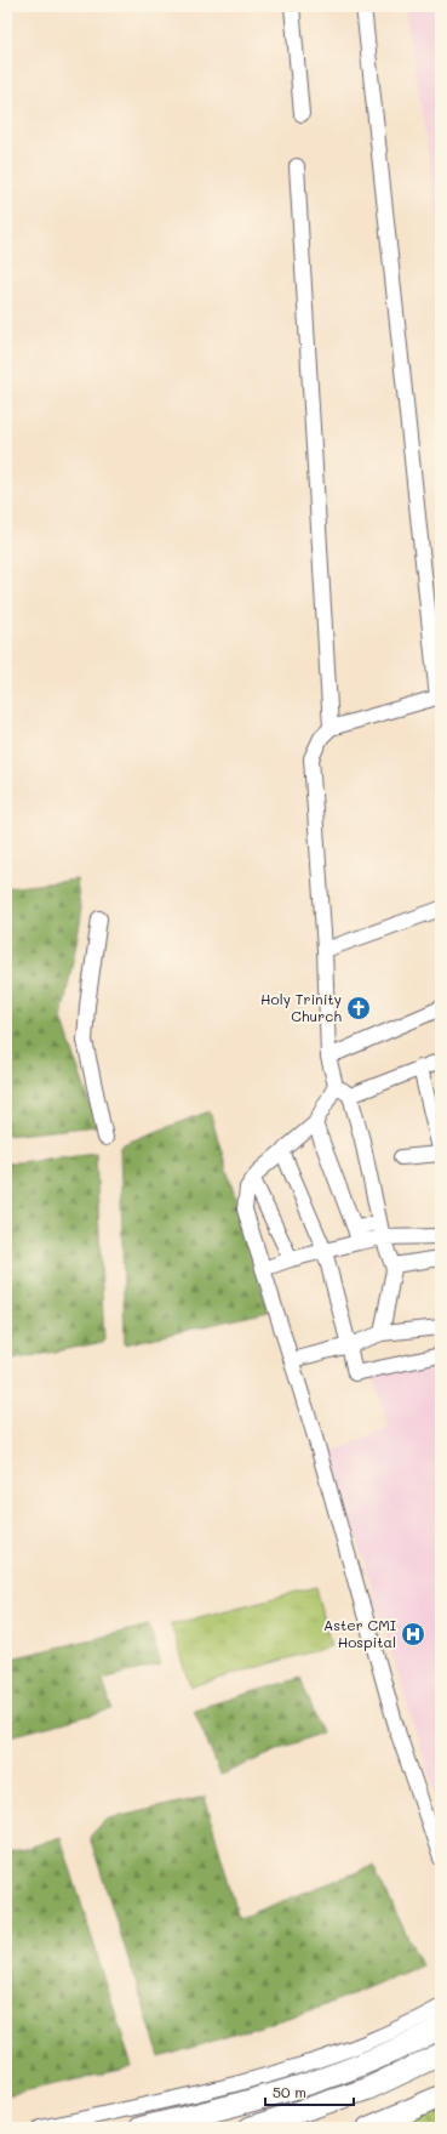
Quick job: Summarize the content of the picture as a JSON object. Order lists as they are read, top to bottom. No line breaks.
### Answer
{"places":{"church":["Holy Trinity Church"],"hospital":["Aster CMI Hospital"]},"scale_bar":"50 m"}
